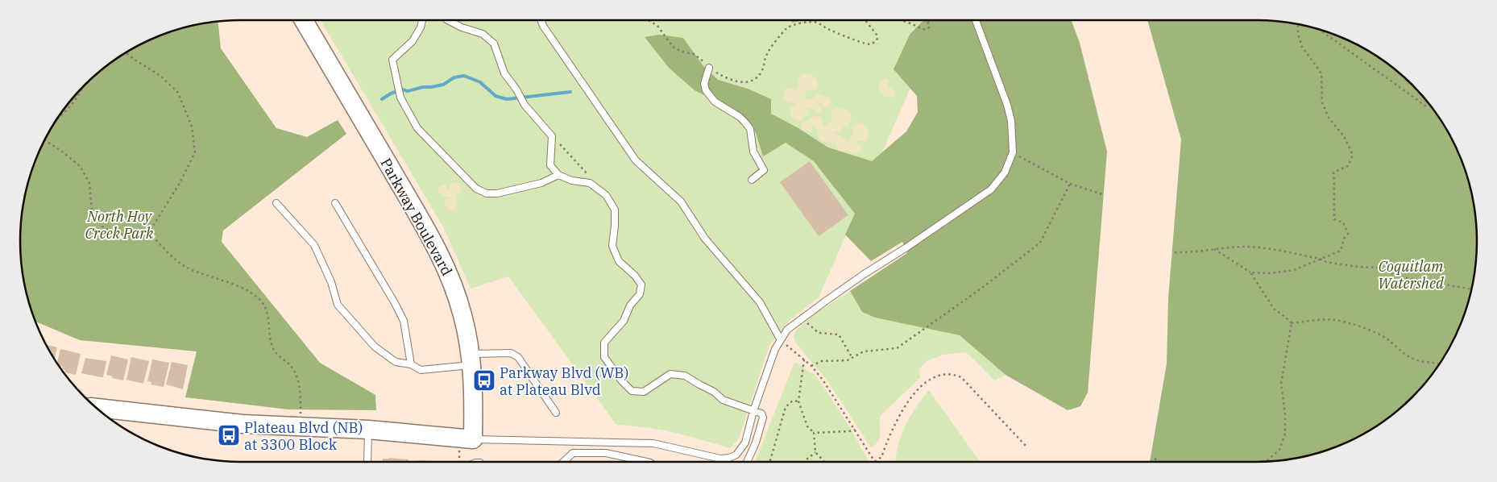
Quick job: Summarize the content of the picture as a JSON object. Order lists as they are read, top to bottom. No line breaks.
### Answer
{"streets":{"street":["Parkway Boulevard"]},"parks":["North Hoy Creek Park","Coquitlam Watershed"],"places":{"bus stop":["Parkway Blvd (WB) at Plateau Blvd","Plateau Blvd (NB) at 3300 Block"]}}
